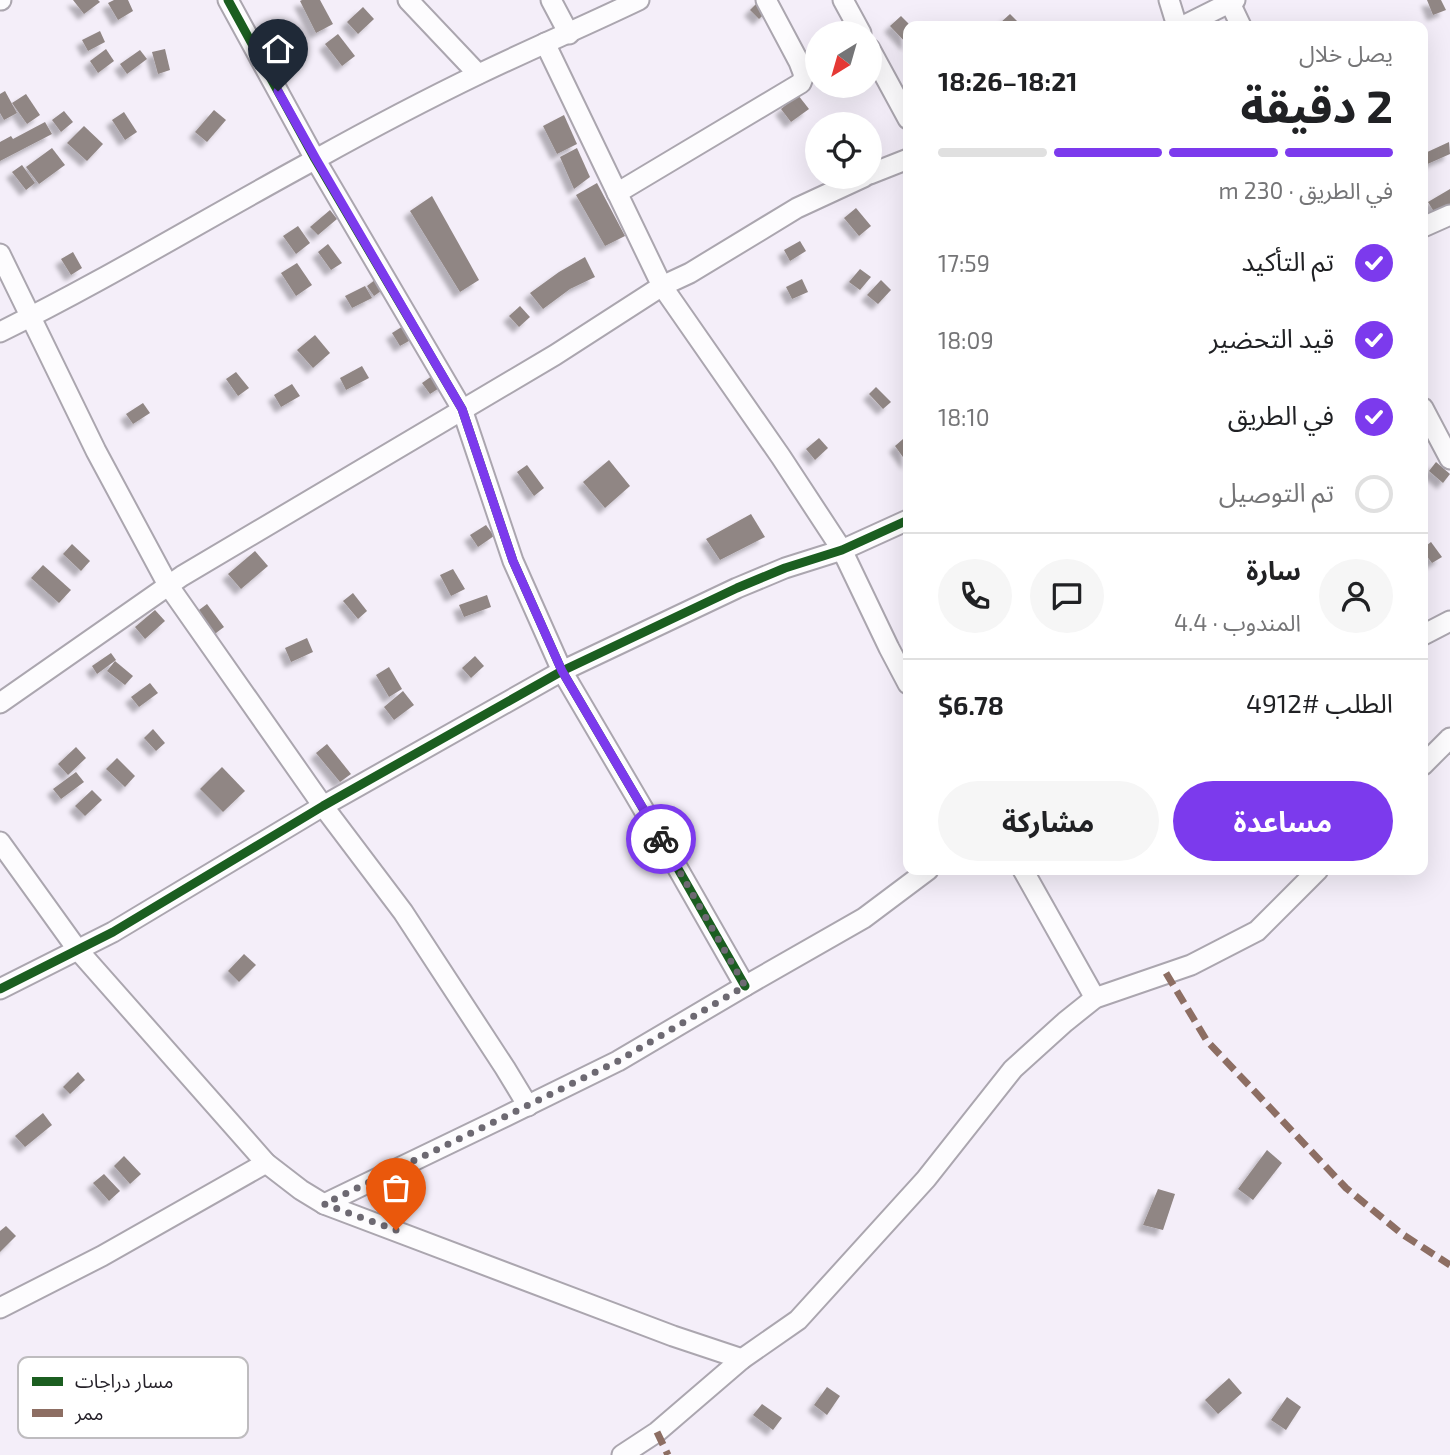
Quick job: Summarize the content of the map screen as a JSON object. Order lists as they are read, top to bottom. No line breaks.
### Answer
{"legend":["مسار دراجات","ممر"],"north":"bottom left","page":{"heading":["2 دقيقة","يصل خلال","18:21–18:26"],"panel":["سارة","المندوب · 4.4","الطلب #4912","$6.78"],"bar":"في الطريق · 230 m","list":[["تم التأكيد","17:59"],["قيد التحضير","18:09"],["في الطريق","18:10"],"تم التوصيل"],"buttons":["مساعدة","مشاركة"]}}
